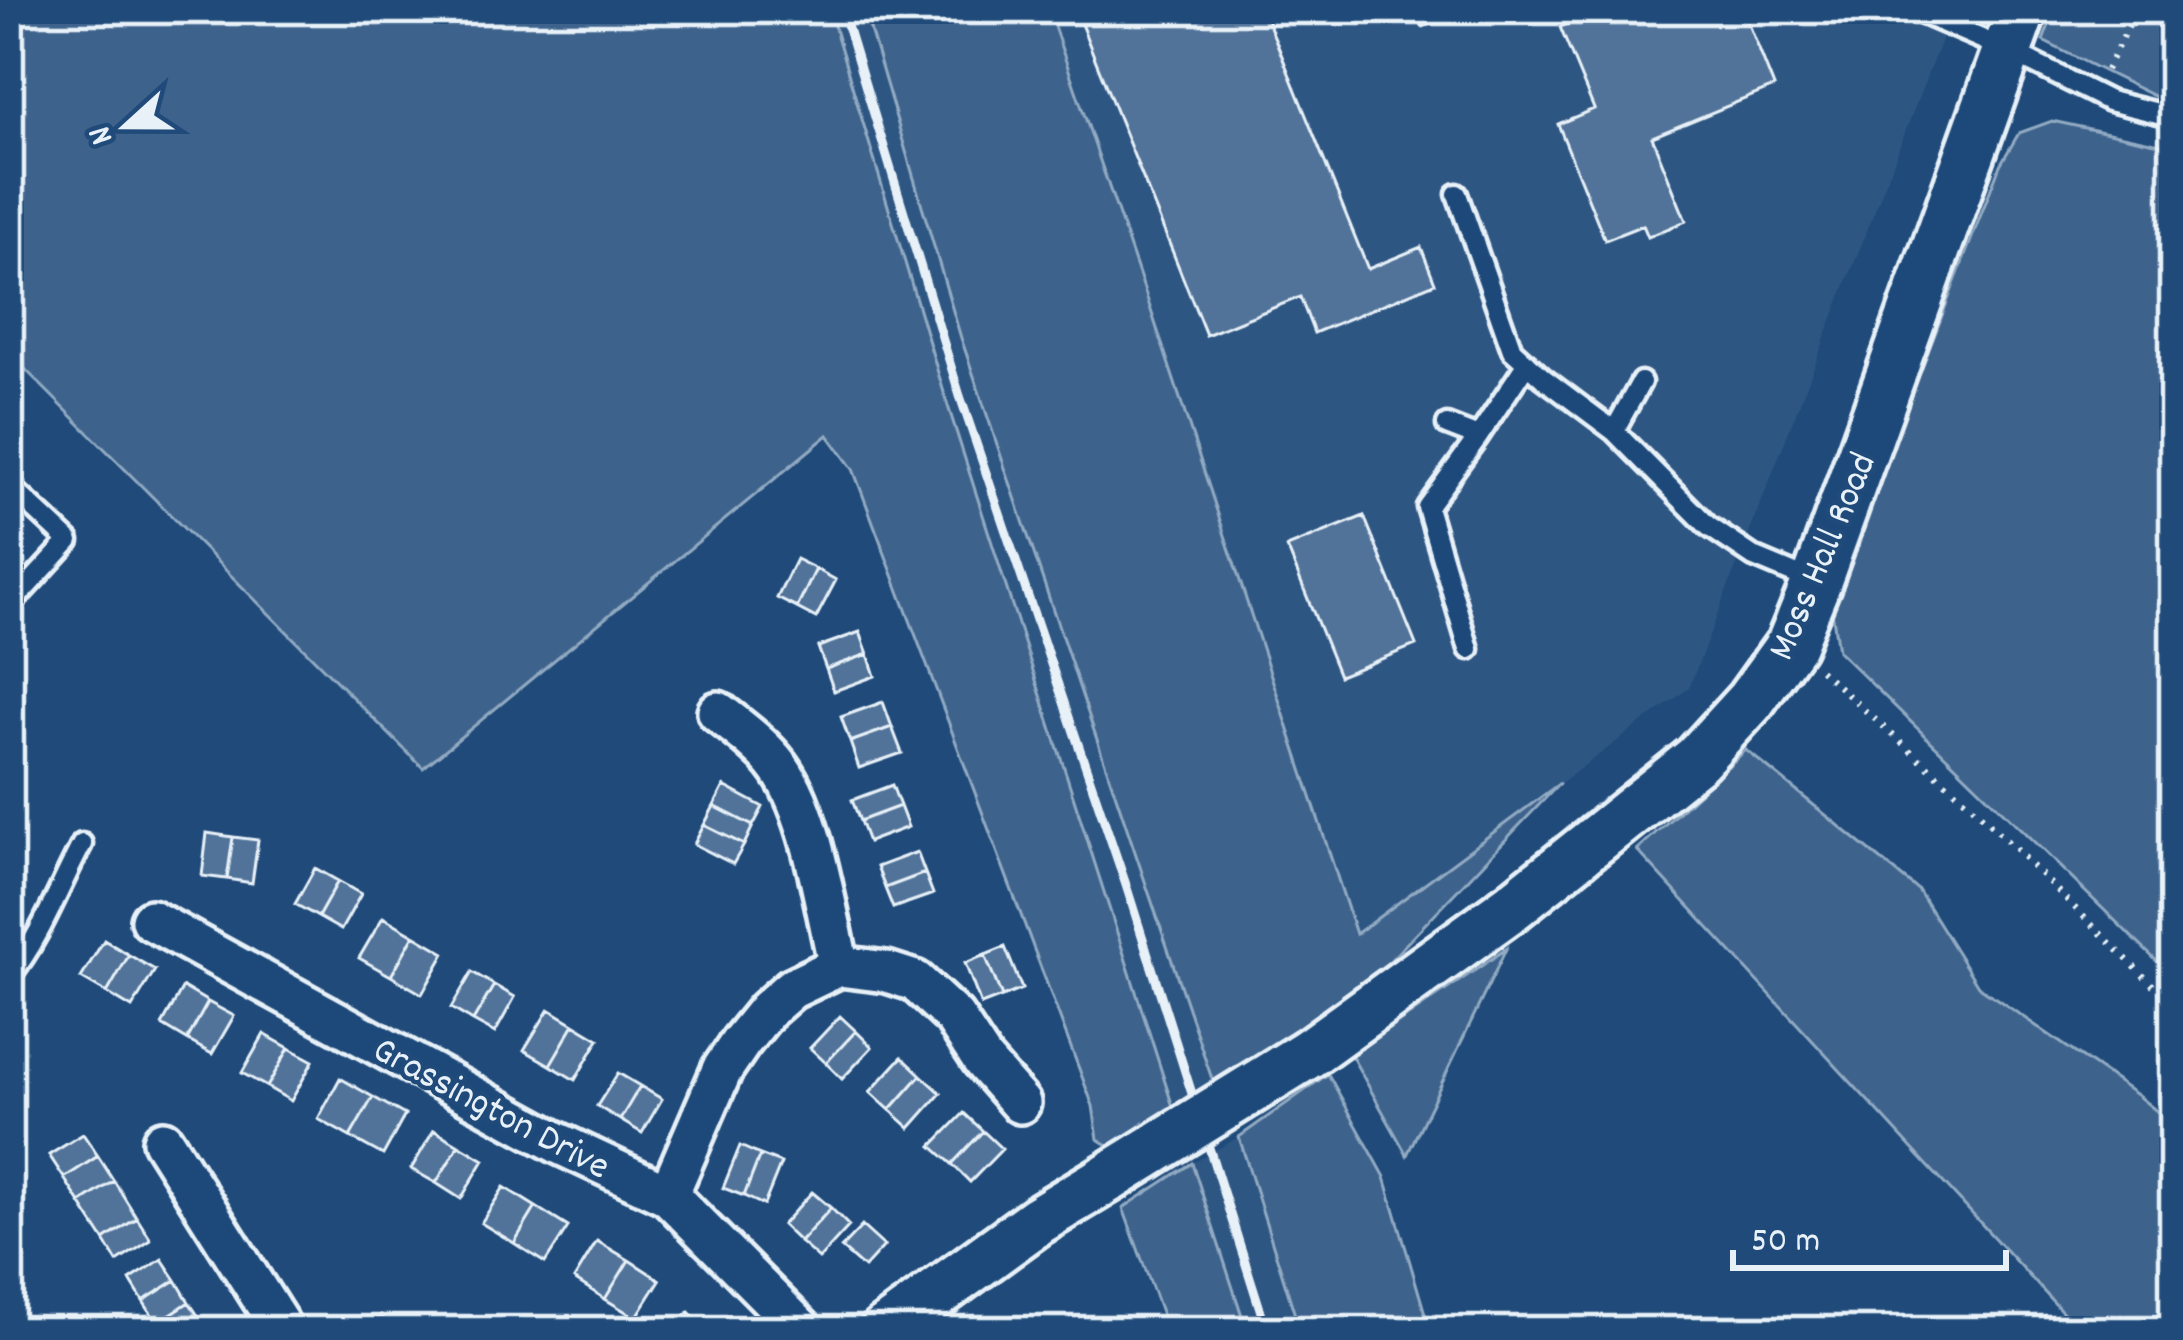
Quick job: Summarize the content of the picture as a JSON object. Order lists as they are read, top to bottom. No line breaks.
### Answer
{"streets":{"street":["Moss Hall Road","Grassington Drive"]},"scale_bar":"50 m","north":"left"}
